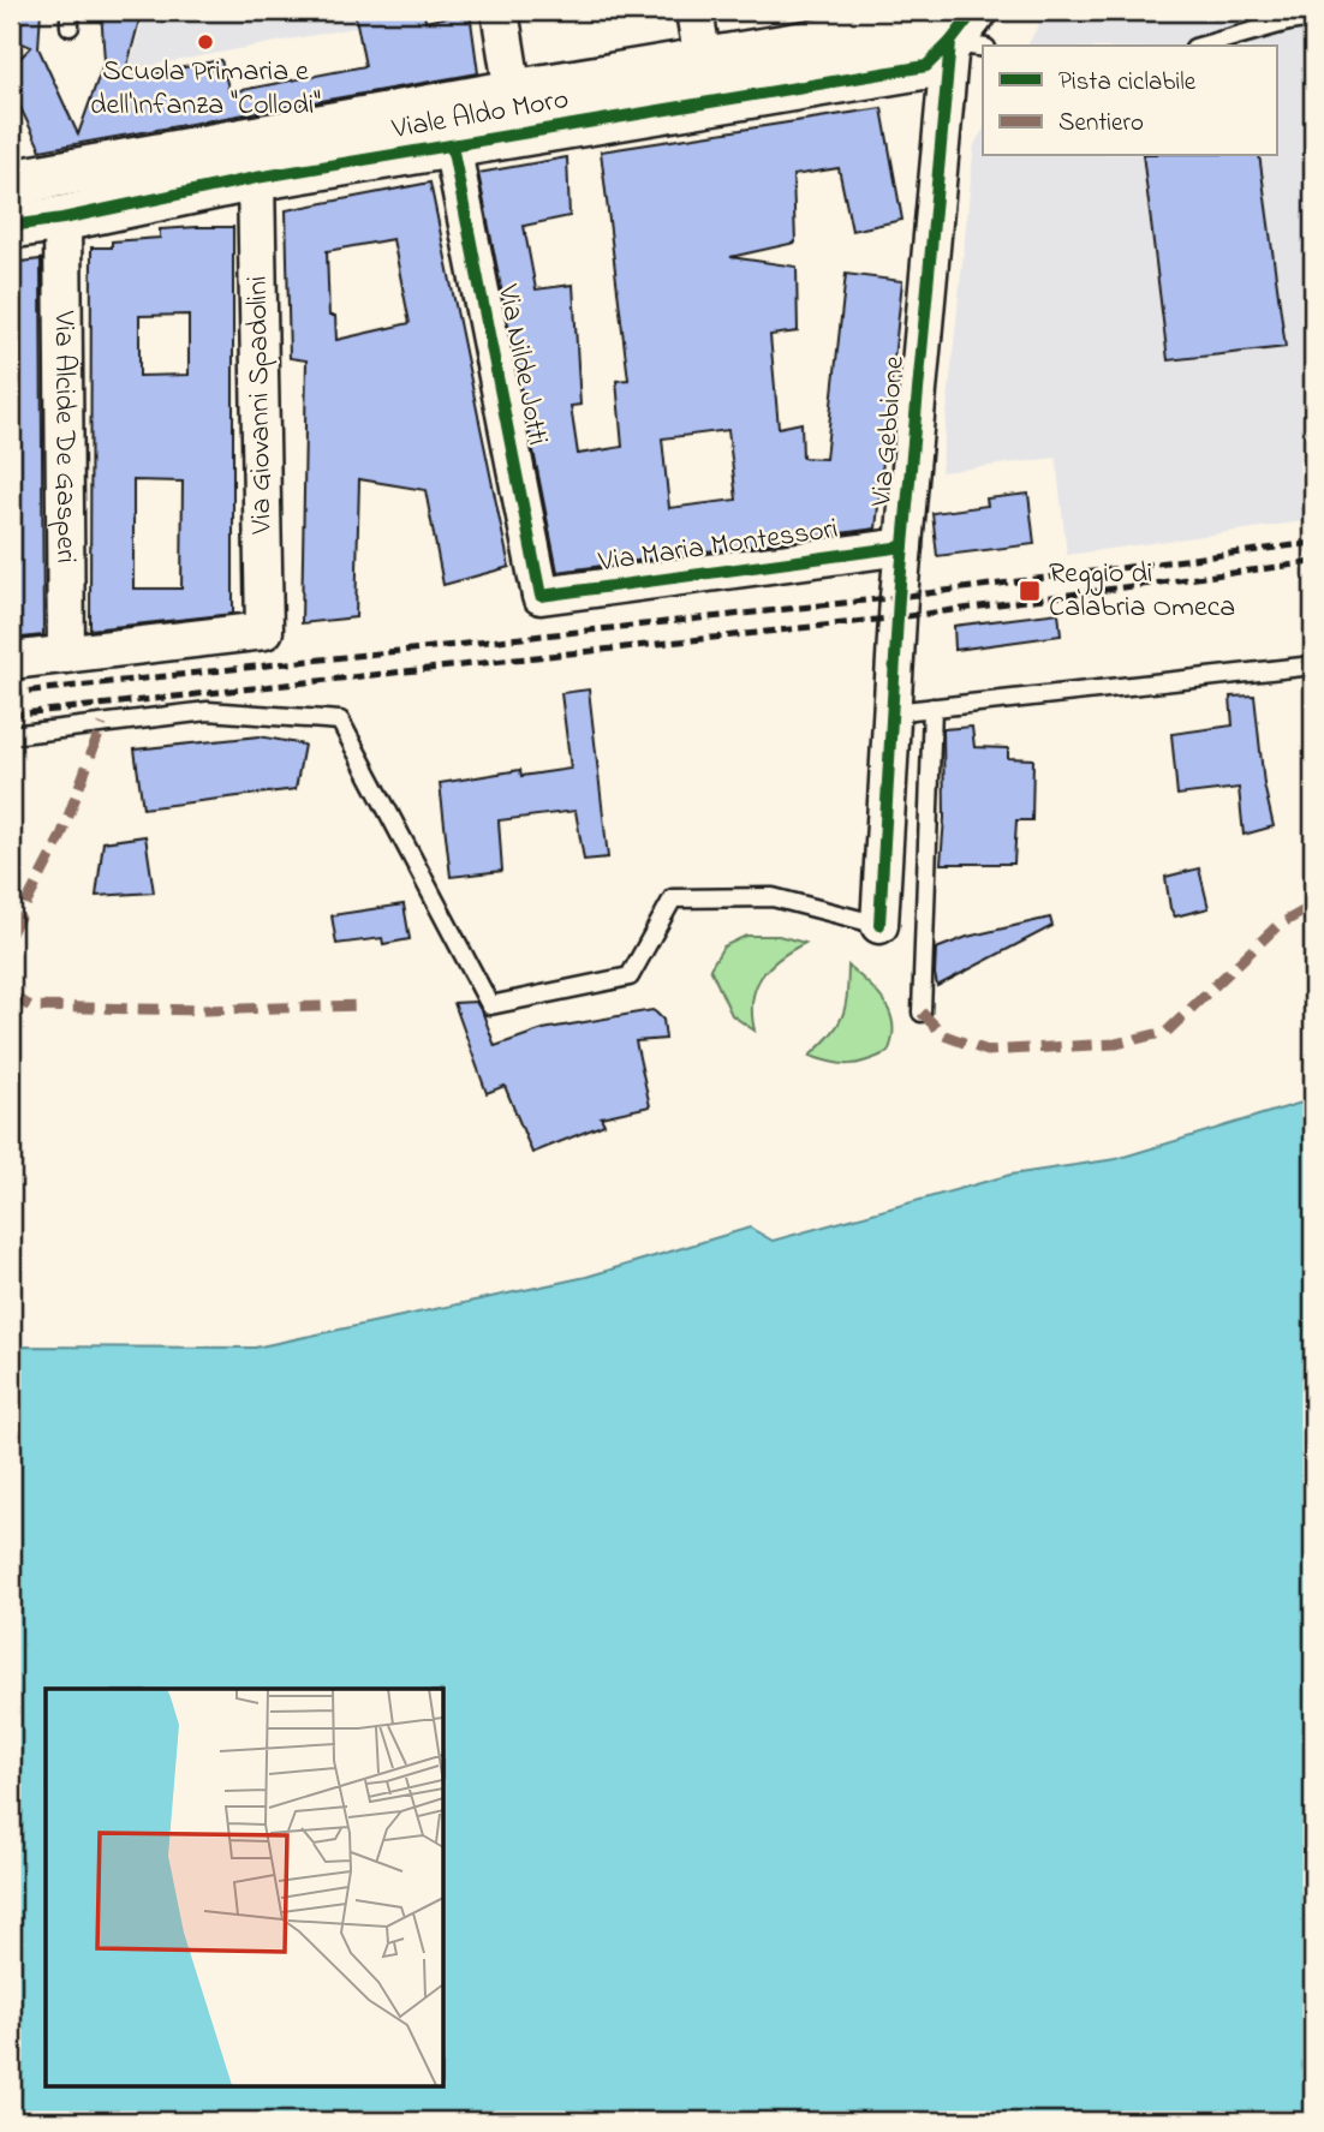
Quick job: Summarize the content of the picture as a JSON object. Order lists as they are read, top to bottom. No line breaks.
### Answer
{"streets":{"street":["Viale Aldo Moro","Via Nilde Jotti","Via Giovanni Spadolini","Via Gebbione","Via Alcide De Gasperi","Via Maria Montessori"]},"crossings":[["Viale Aldo Moro","Via Nilde Jotti"],["Viale Aldo Moro","Via Giovanni Spadolini"],["Viale Aldo Moro","Via Gebbione"],["Viale Aldo Moro","Via Alcide De Gasperi"],["Via Nilde Jotti","Via Maria Montessori"],["Via Giovanni Spadolini","Via Alcide De Gasperi"],["Via Gebbione","Via Maria Montessori"]],"places":{"other":["Scuola Primaria e dell'Infanza \"Collodi\""],"transit":["Reggio di Calabria Omeca"]},"legend":["Pista ciclabile","Sentiero"]}
